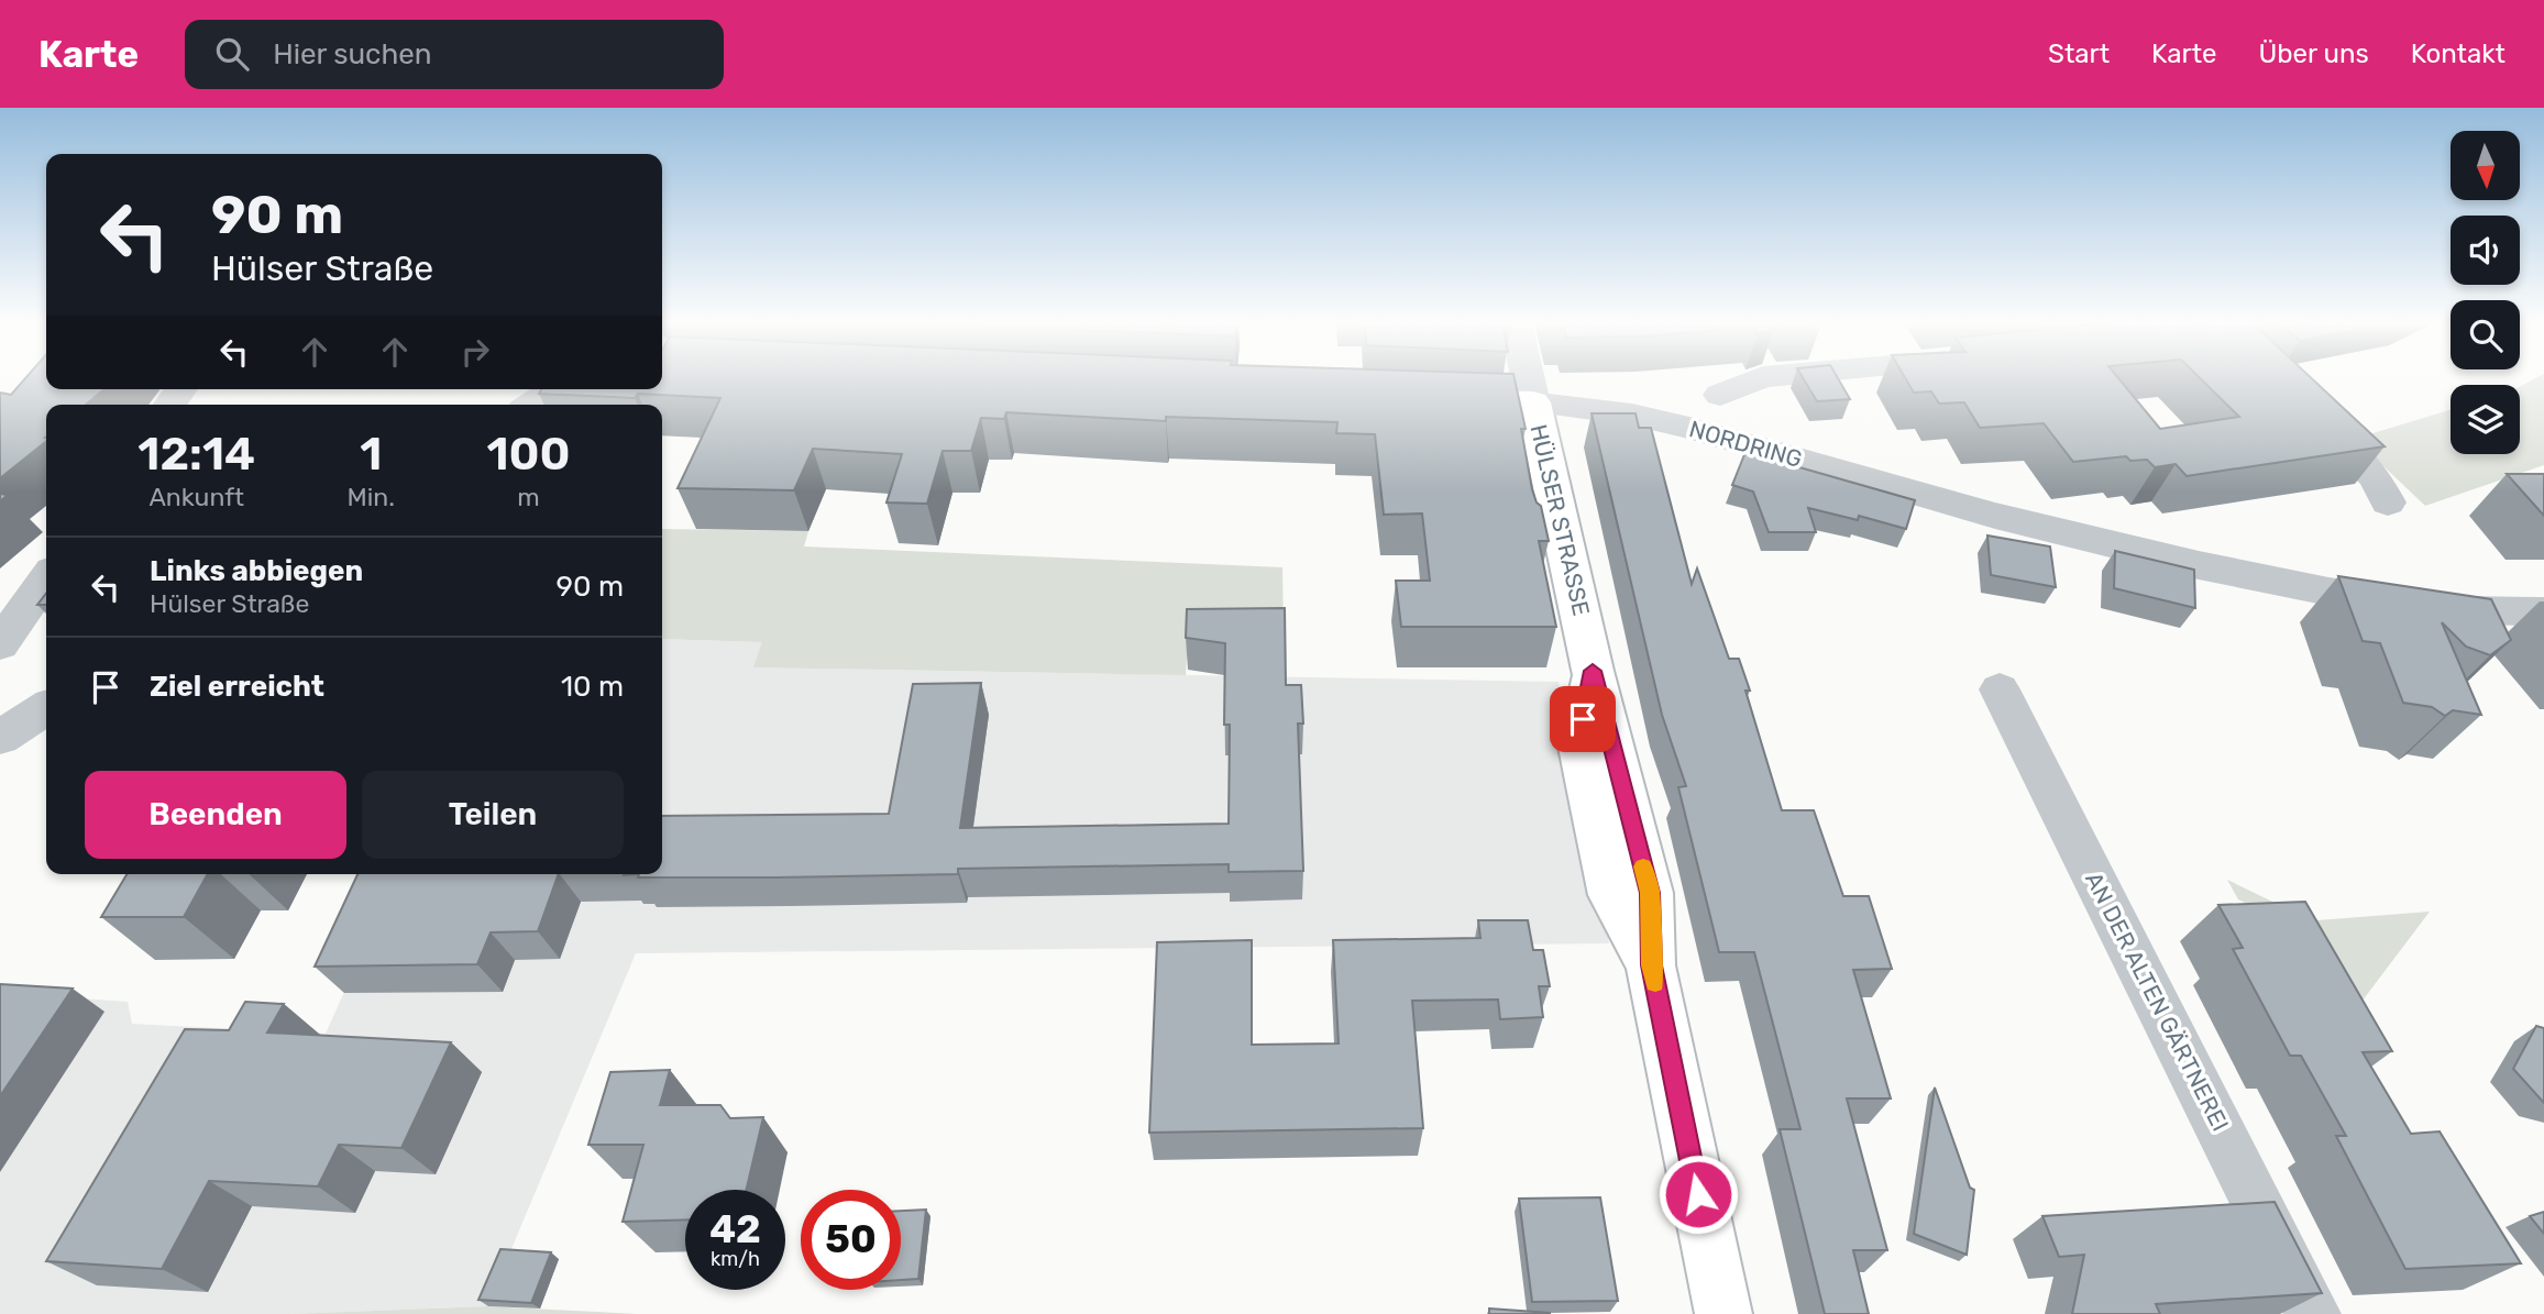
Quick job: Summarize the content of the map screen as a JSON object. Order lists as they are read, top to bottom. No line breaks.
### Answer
{"streets":{"main road":["NORDRING","HÜLSER STRASSE"],"street":["AN DER ALTEN GÄRTNEREI"]},"crossings":[["NORDRING","HÜLSER STRASSE"]],"north":"bottom","page":{"header":"Karte","search":"Hier suchen","nav":["Start","Karte","Über uns","Kontakt"],"turn":["90 m","Hülser Straße"],"eta":["12:14","Ankunft","1","Min.","100","m"],"list":[{"name":"Links abbiegen","note":"Hülser Straße","value":"90 m"},{"name":"Ziel erreicht","value":"10 m"}],"buttons":["Beenden","Teilen"],"speed":"42 km/h","limit":"50"}}
